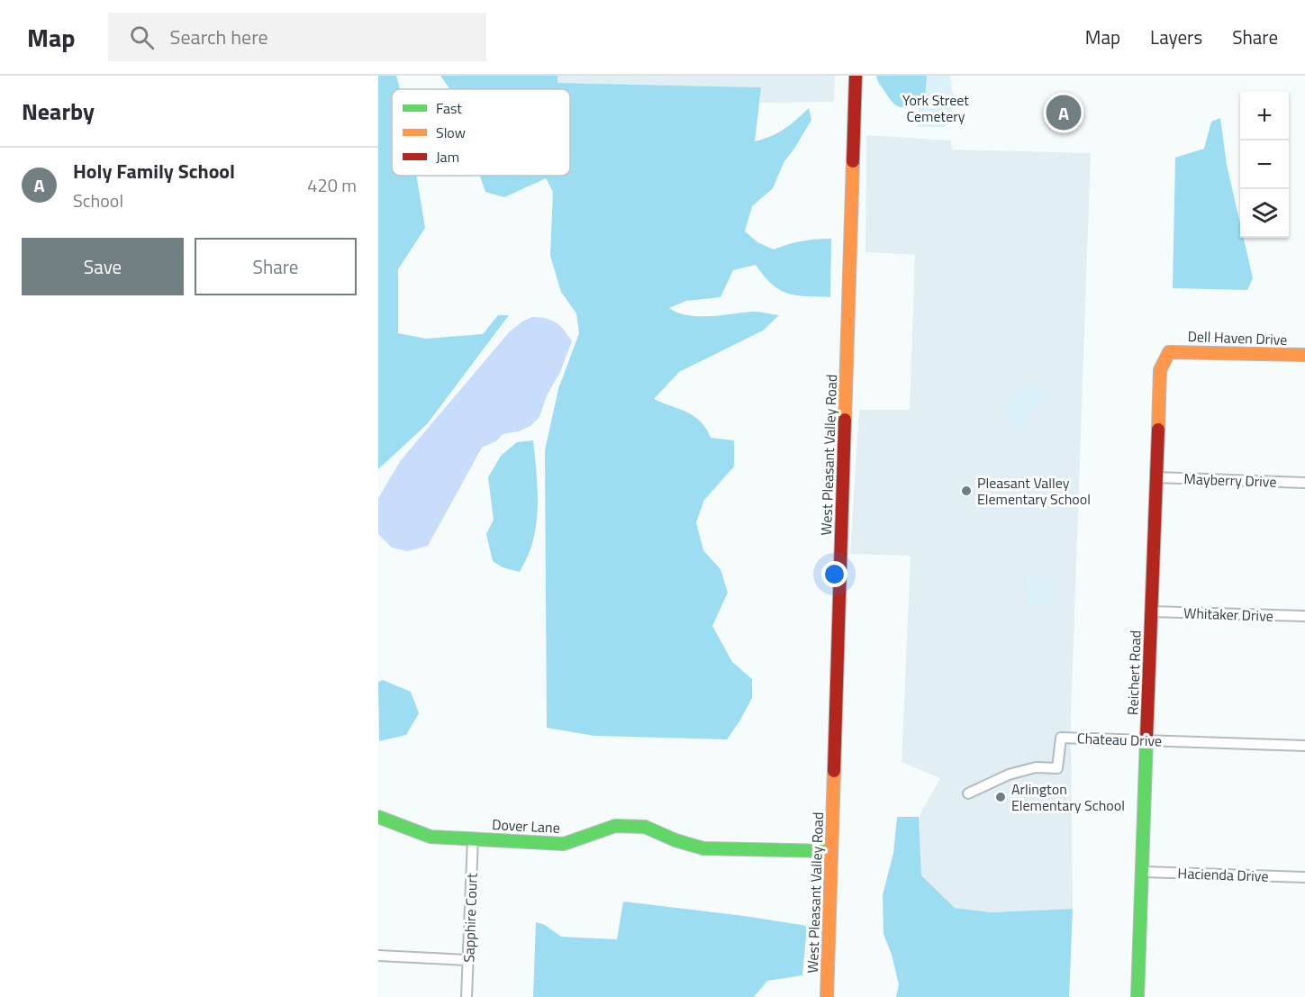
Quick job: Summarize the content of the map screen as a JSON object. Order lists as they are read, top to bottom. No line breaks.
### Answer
{"streets":{"street":["Dell Haven Drive","West Pleasant Valley Road","Mayberry Drive","Whitaker Drive","Reichert Road","Chateau Drive","Dover Lane","Hacienda Drive","Sapphire Court"]},"crossings":[["Dell Haven Drive","Reichert Road"],["West Pleasant Valley Road","Dover Lane"],["Mayberry Drive","Reichert Road"],["Whitaker Drive","Reichert Road"],["Reichert Road","Chateau Drive"],["Reichert Road","Hacienda Drive"],["Dover Lane","Sapphire Court"]],"parks":["York Street Cemetery"],"places":["Pleasant Valley Elementary School","Arlington Elementary School"],"legend":["Fast","Slow","Jam"],"page":{"header":"Map","search":"Search here","nav":["Map","Layers","Share"],"heading":"Nearby","map_buttons":["+","−"],"pins":"A","list":[{"mark":"A","name":"Holy Family School","note":"School","value":"420 m"}],"buttons":["Save","Share"]}}
